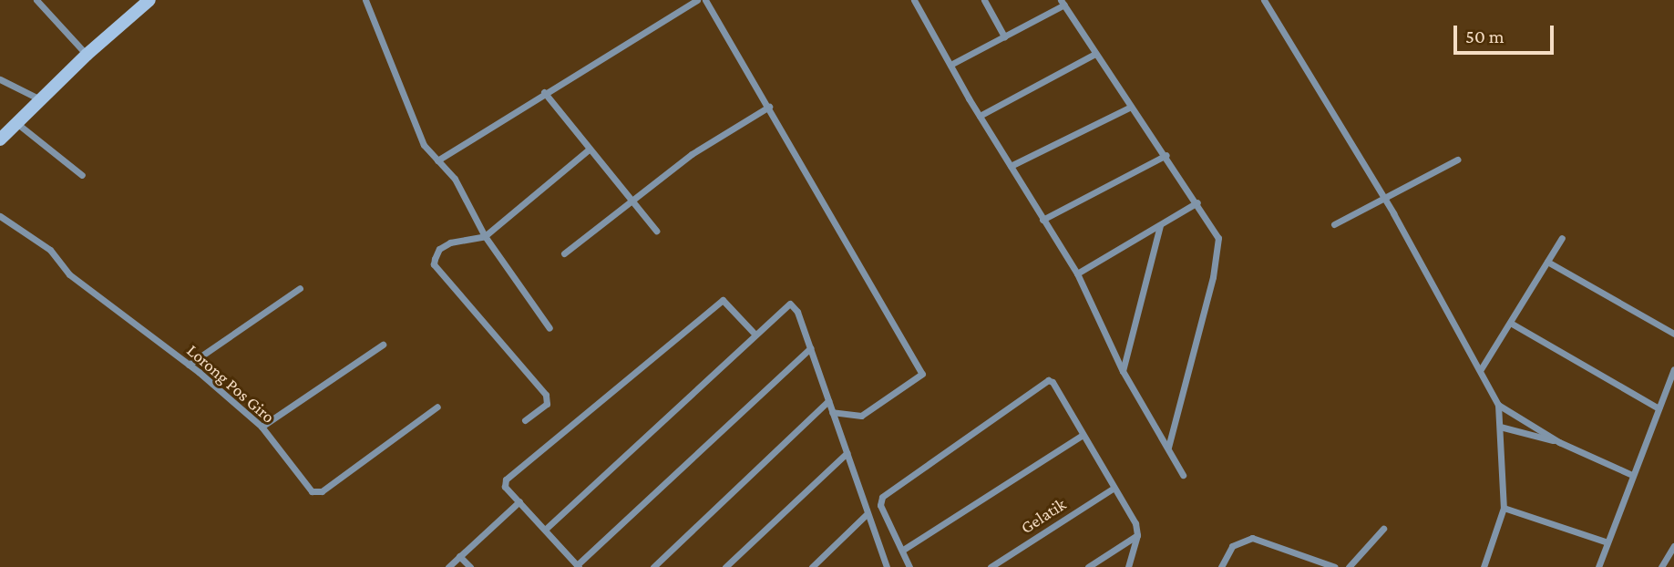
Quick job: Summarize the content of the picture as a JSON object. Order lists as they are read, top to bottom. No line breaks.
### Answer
{"streets":{"street":["Lorong Pos Giro","Gelatik"]},"scale_bar":"50 m"}
